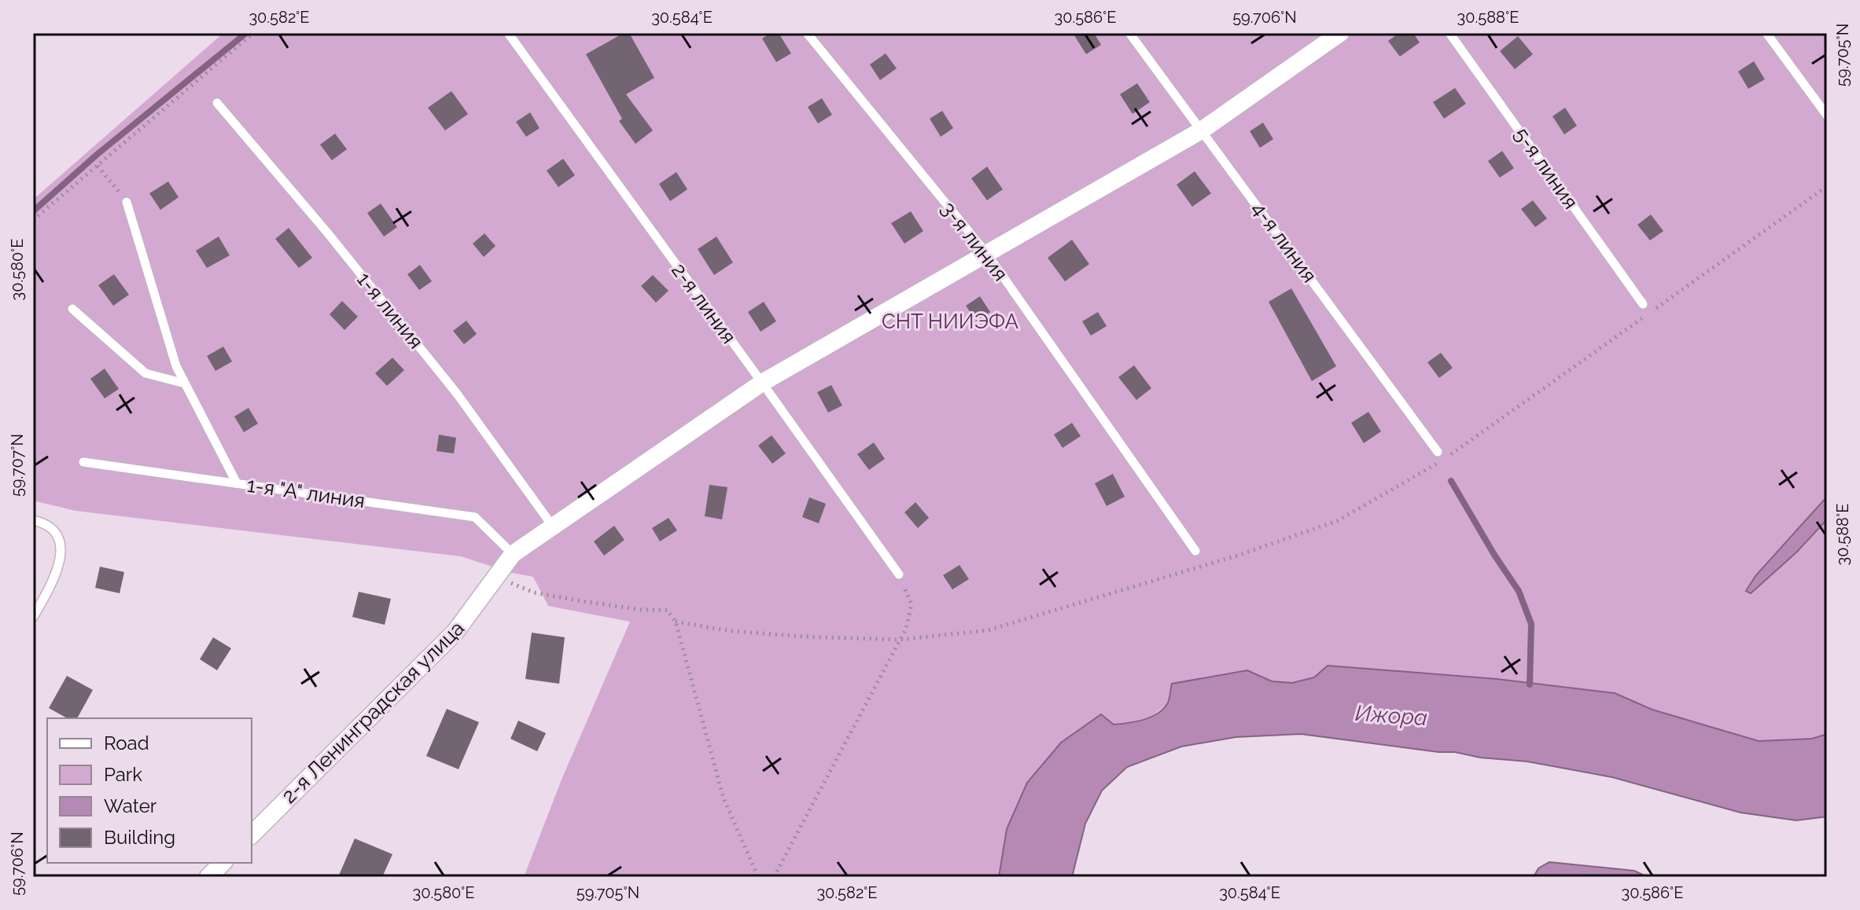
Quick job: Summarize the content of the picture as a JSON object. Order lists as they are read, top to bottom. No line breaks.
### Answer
{"streets":{"street":["2-я Ленинградская улица"],"lane":["5-я линия","3-я линия","4-я линия","2-я линия","1-я линия","1-я \"А\" линия"]},"crossings":[["3-я линия","2-я Ленинградская улица"],["4-я линия","2-я Ленинградская улица"],["2-я линия","2-я Ленинградская улица"],["1-я линия","2-я Ленинградская улица"],["1-я \"А\" линия","2-я Ленинградская улица"]],"water":["Ижора"],"parks":["СНТ НИИЭФА"],"legend":["Road","Park","Water","Building"],"coordinates":["30.582°E","30.584°E","30.586°E","59.706°N","30.588°E","59.705°N","30.580°E","59.707°N"]}
